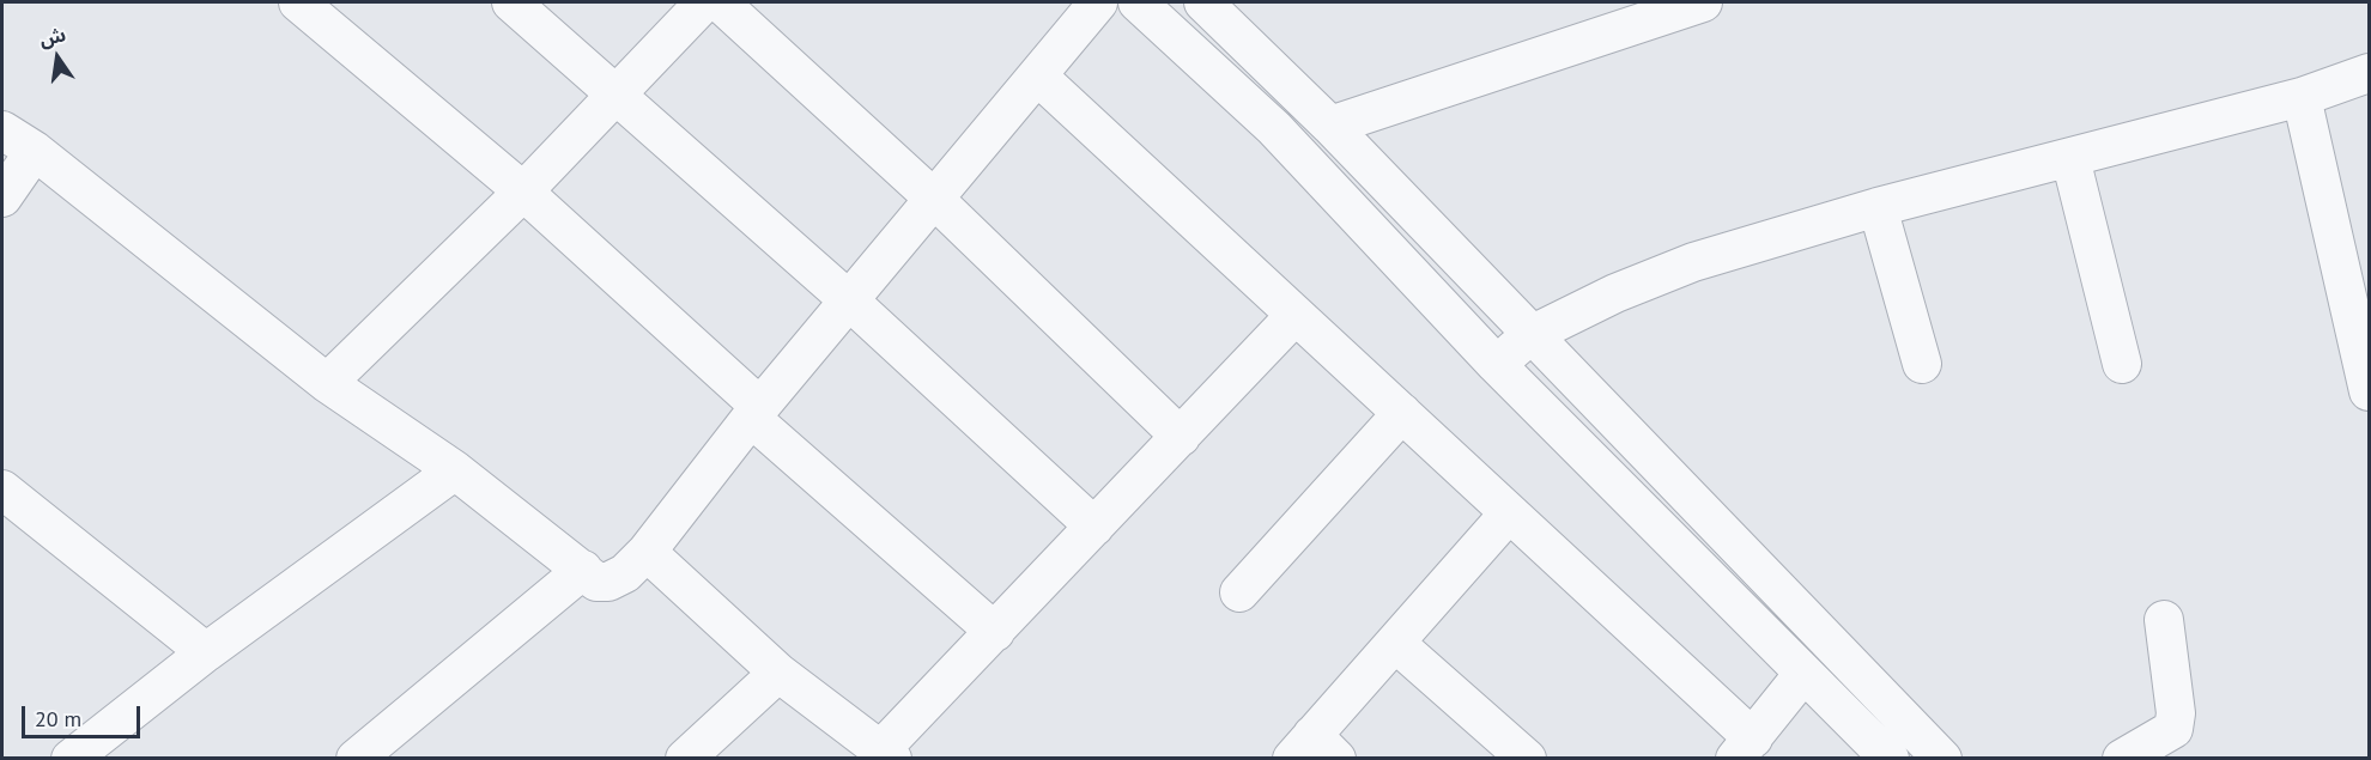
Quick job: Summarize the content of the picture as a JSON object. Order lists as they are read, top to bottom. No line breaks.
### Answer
{"scale_bar":"20 m","north":"top"}
